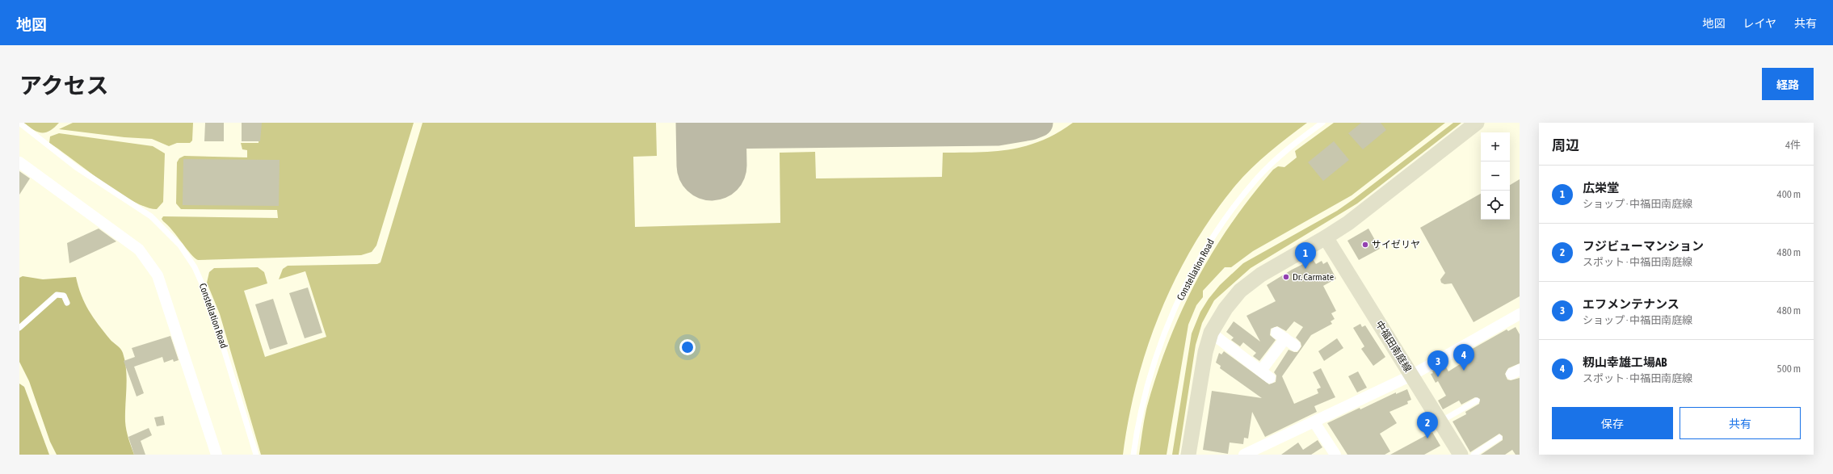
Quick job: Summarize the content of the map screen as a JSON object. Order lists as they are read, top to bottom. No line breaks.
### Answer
{"streets":{"street":["中福田南庭線"],"lane":["Constellation Road"]},"places":["サイゼリヤ","Dr. Carmate"],"page":{"header":"地図","nav":["地図","レイヤ","共有"],"title":"アクセス","buttons":["経路",["保存","共有"]],"heading":["周辺","4件"],"map_buttons":["+","−"],"list":[{"mark":"1","name":"広栄堂","note":"ショップ · 中福田南庭線","value":"400 m"},{"mark":"2","name":"フジビューマンション","note":"スポット · 中福田南庭線","value":"480 m"},{"mark":"3","name":"エフメンテナンス","note":"ショップ · 中福田南庭線","value":"480 m"},{"mark":"4","name":"籾山幸雄工場AB","note":"スポット · 中福田南庭線","value":"500 m"}],"pins":["1","4","3","2"]}}
